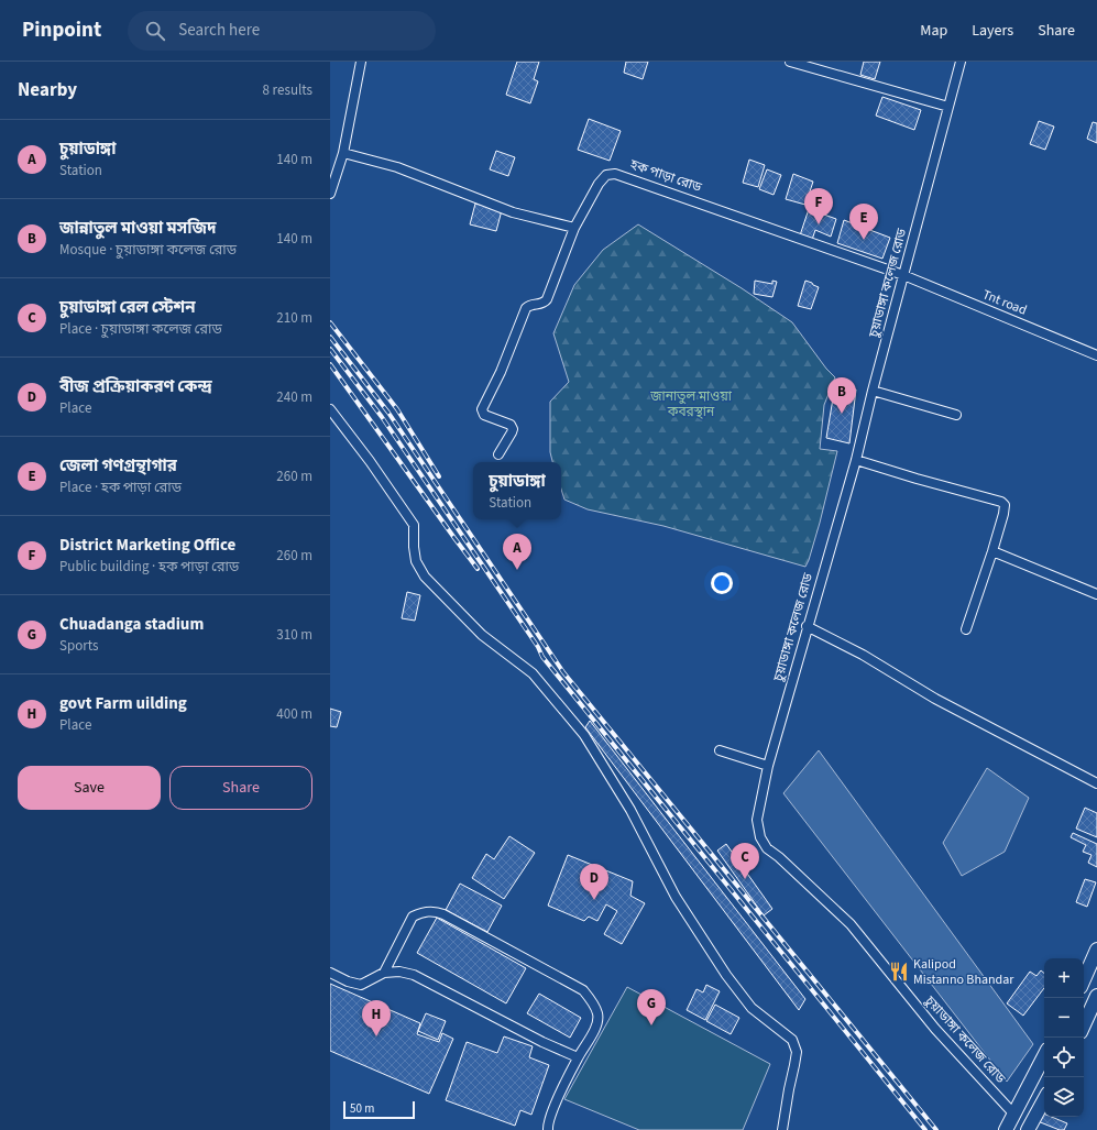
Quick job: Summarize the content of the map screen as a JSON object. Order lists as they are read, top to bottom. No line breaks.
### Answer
{"streets":{"street":["হক পাড়া রোড","চুয়াডাঙ্গা কলেজ রোড","Tnt road"]},"crossings":[["হক পাড়া রোড","চুয়াডাঙ্গা কলেজ রোড"],["হক পাড়া রোড","Tnt road"],["চুয়াডাঙ্গা কলেজ রোড","Tnt road"]],"parks":["জানাতুল মাওয়া কবরস্থান"],"places":{"restaurant":["Kalipod Mistanno Bhandar"]},"scale_bar":"50 m","page":{"header":"Pinpoint","search":"Search here","nav":["Map","Layers","Share"],"heading":["Nearby","8 results"],"list":[{"mark":"A","name":"চুয়াডাঙ্গা","note":"Station","value":"140 m"},{"mark":"B","name":"জান্নাতুল মাওয়া মসজিদ","note":"Mosque · চুয়াডাঙ্গা কলেজ রোড","value":"140 m"},{"mark":"C","name":"চুয়াডাঙ্গা রেল স্টেশন","note":"Place · চুয়াডাঙ্গা কলেজ রোড","value":"210 m"},{"mark":"D","name":"বীজ প্রক্রিয়াকরণ কেন্দ্র","note":"Place","value":"240 m"},{"mark":"E","name":"জেলা গণগ্রন্থাগার","note":"Place · হক পাড়া রোড","value":"260 m"},{"mark":"F","name":"District Marketing Office","note":"Public building · হক পাড়া রোড","value":"260 m"},{"mark":"G","name":"Chuadanga stadium","note":"Sports","value":"310 m"},{"mark":"H","name":"govt Farm uilding","note":"Place","value":"400 m"}],"pins":["F","E","B","A","C","D","G","H"],"popup":["চুয়াডাঙ্গা","Station"],"buttons":["Save","Share"],"map_buttons":["+","−"],"scale":"50 m"}}
